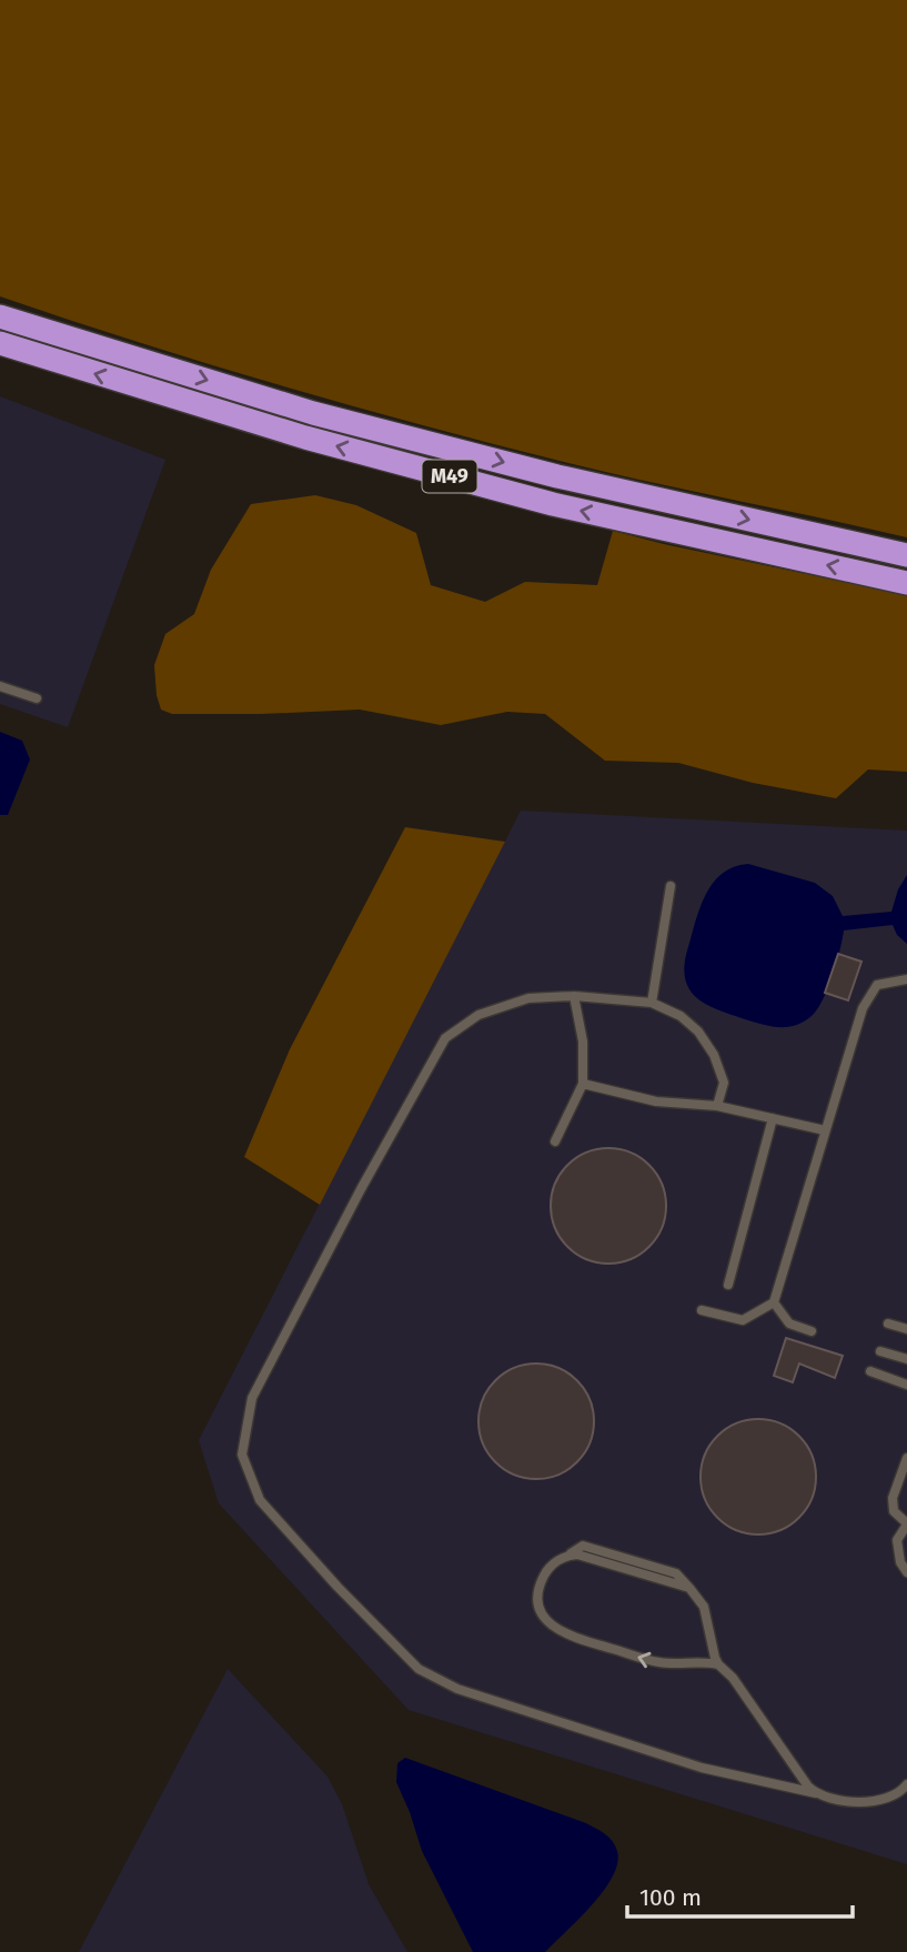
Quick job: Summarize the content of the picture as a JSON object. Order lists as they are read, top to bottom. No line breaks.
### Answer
{"streets":{"highway":["M49"]},"scale_bar":"100 m"}
